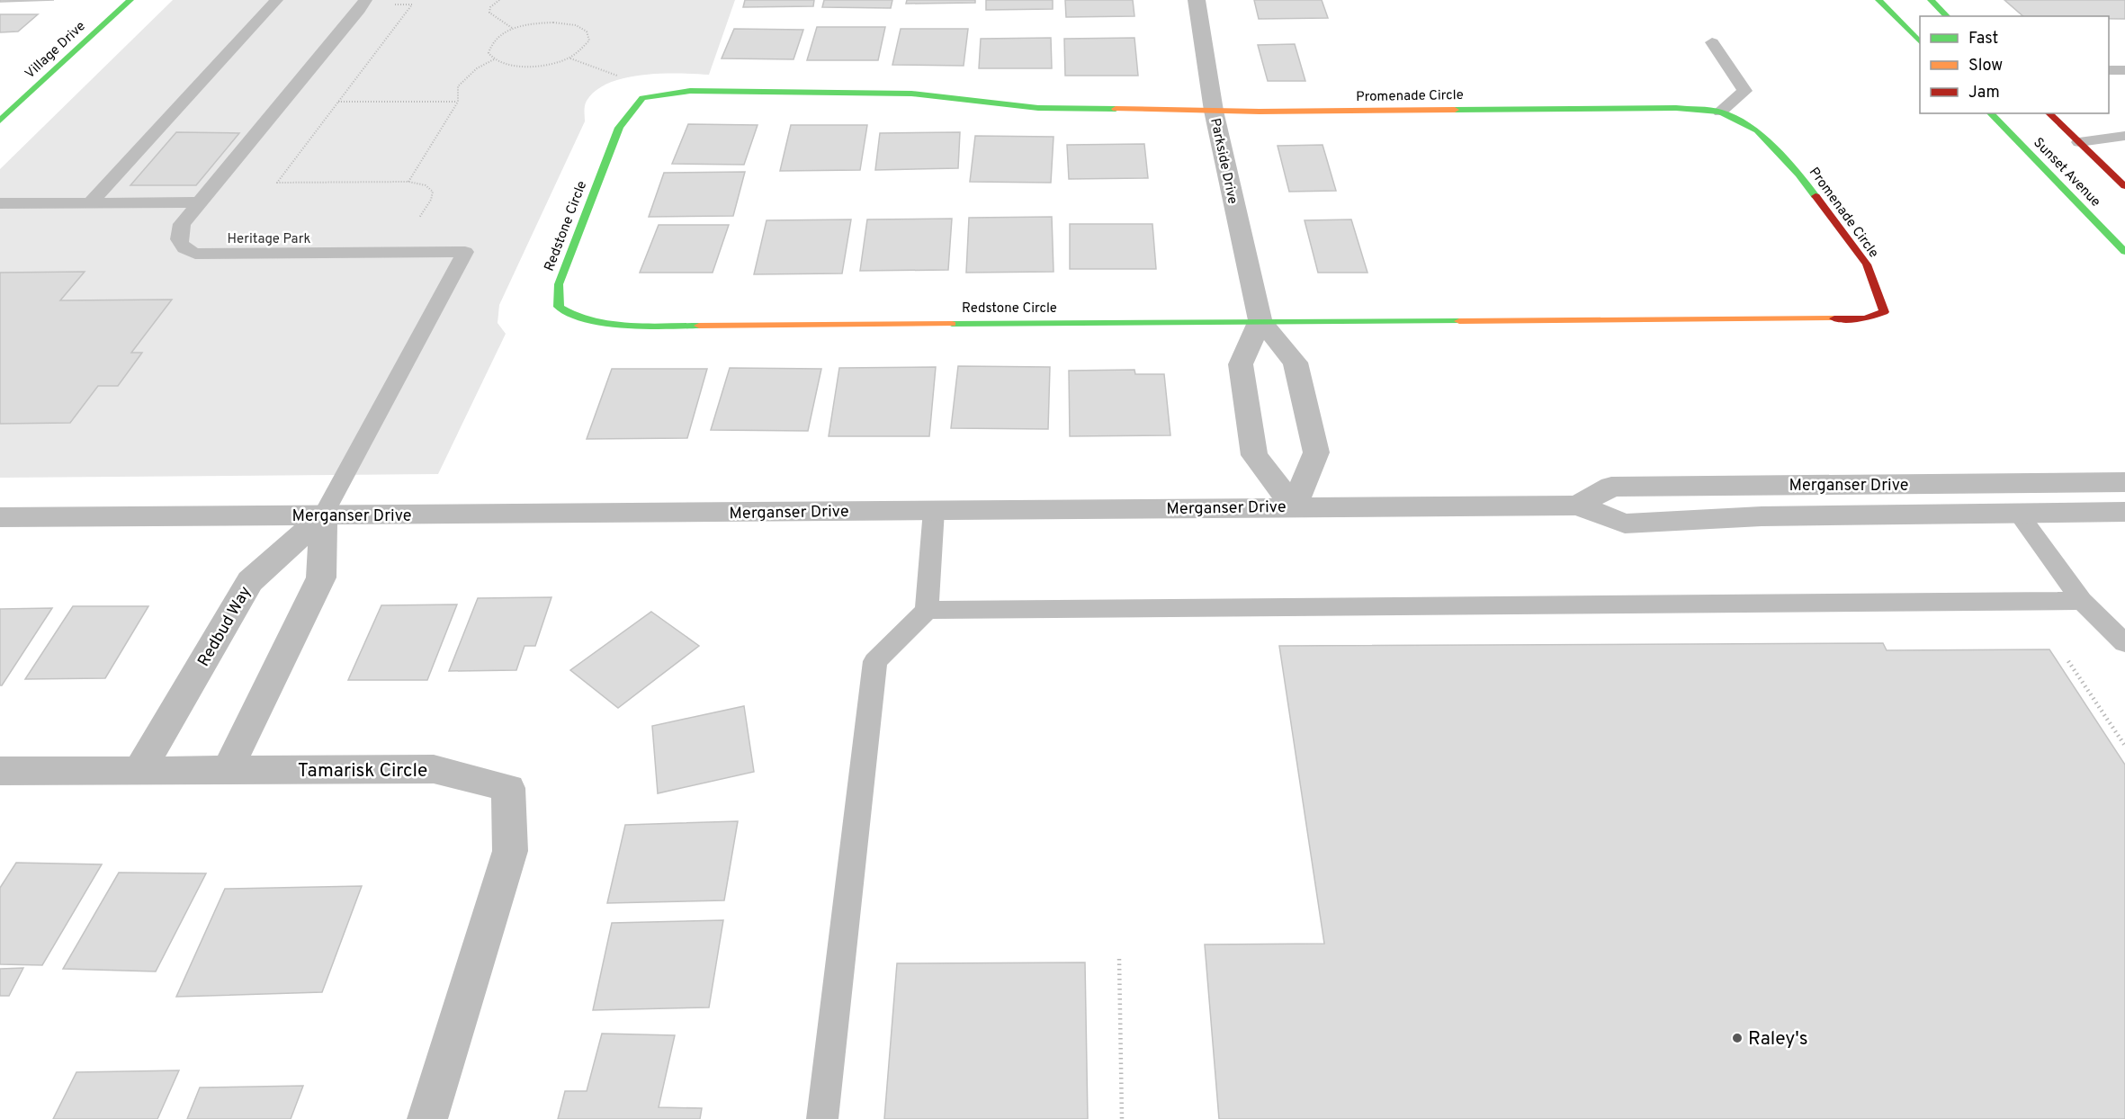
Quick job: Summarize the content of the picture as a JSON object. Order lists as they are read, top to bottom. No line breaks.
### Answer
{"streets":{"street":["Village Drive","Promenade Circle","Parkside Drive","Sunset Avenue","Redstone Circle","Merganser Drive","Redbud Way","Tamarisk Circle"]},"crossings":[["Promenade Circle","Parkside Drive"],["Promenade Circle","Redstone Circle"],["Parkside Drive","Redstone Circle"],["Parkside Drive","Merganser Drive"],["Merganser Drive","Redbud Way"],["Redbud Way","Tamarisk Circle"]],"parks":["Heritage Park"],"places":["Raley's"],"legend":["Fast","Slow","Jam"]}
